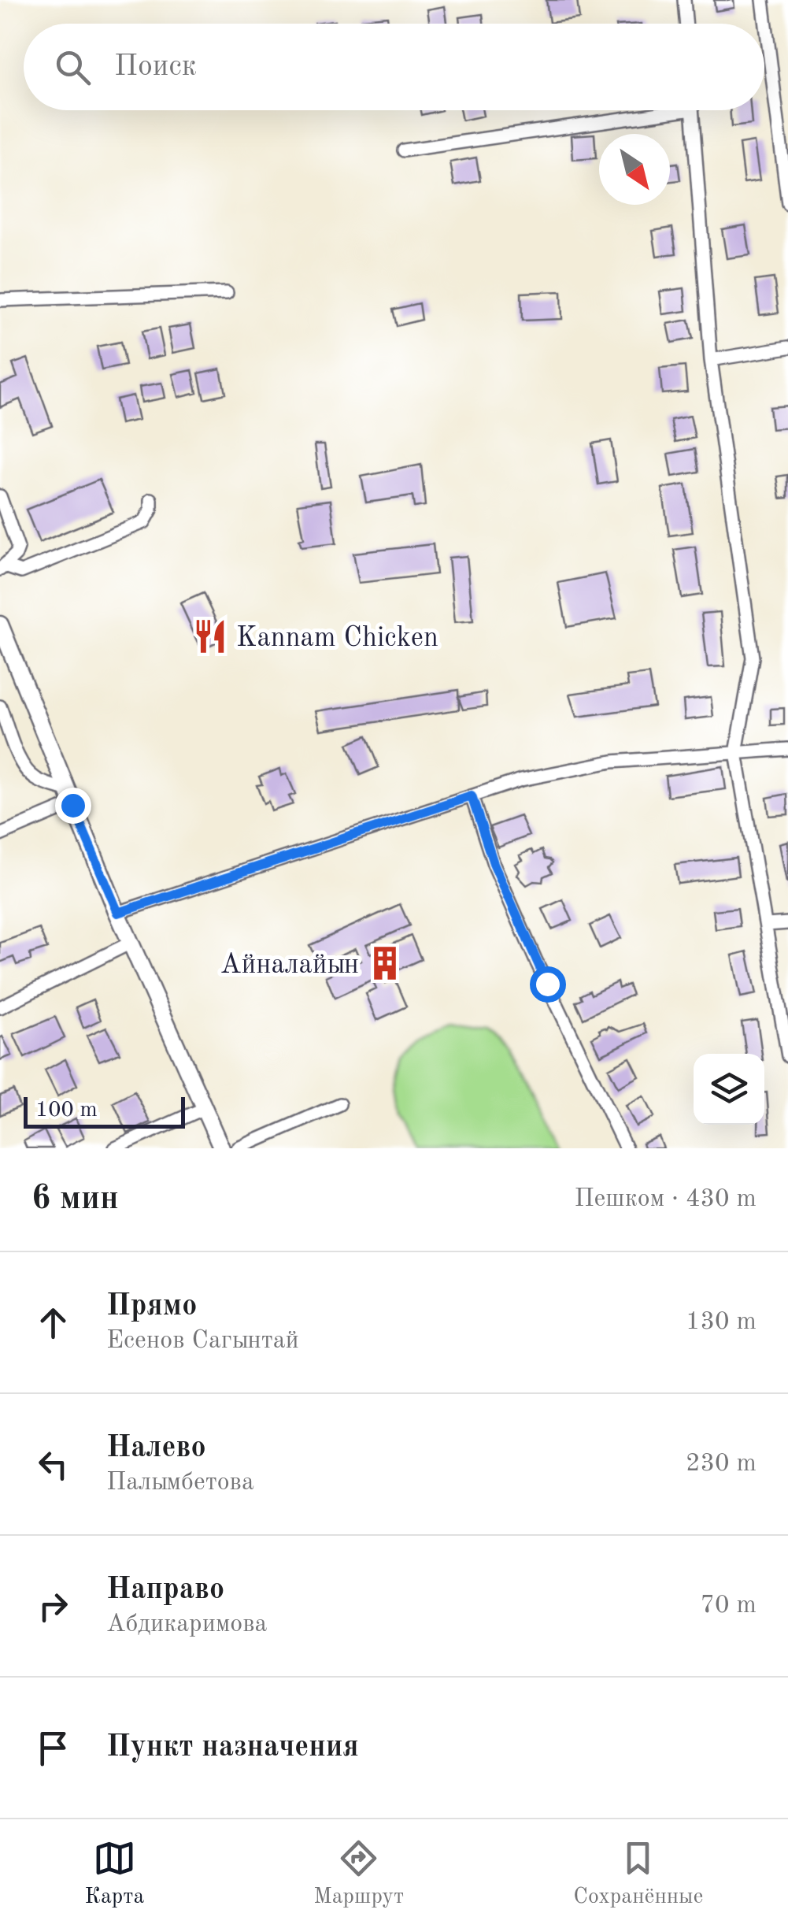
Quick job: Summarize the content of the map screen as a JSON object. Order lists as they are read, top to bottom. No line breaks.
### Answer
{"places":{"restaurant":["Kannam Chicken"],"building":["Айналайын"]},"scale_bar":"100 m","north":"bottom right","page":{"search":"Поиск","scale":"100 m","heading":["6 мин","Пешком · 430 m"],"list":[["Прямо","Есенов Сагынтай","130 m"],["Налево","Палымбетова","230 m"],["Направо","Абдикаримова","70 m"],"Пункт назначения"],"nav":["Карта","Маршрут","Сохранённые"]}}
